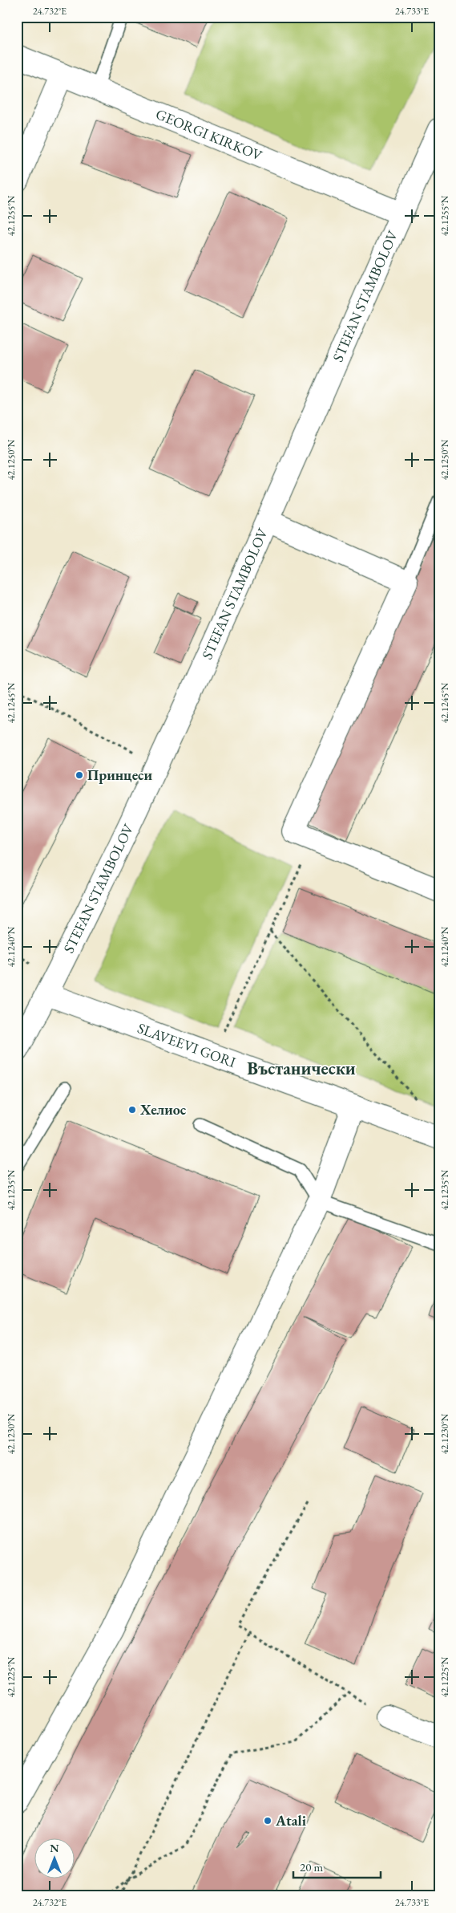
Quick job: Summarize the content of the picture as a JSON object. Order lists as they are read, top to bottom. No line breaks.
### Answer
{"streets":{"street":["GEORGI KIRKOV","STEFAN STAMBOLOV","SLAVEEVI GORI"]},"crossings":[["GEORGI KIRKOV","STEFAN STAMBOLOV"],["STEFAN STAMBOLOV","SLAVEEVI GORI"]],"districts":["Въстанически"],"places":["Принцеси","Хелиос","Atali"],"scale_bar":"20 m","north":"top","coordinates":["24.732°E","24.733°E","42.1255°N","42.1250°N","42.1245°N","42.1240°N","42.1235°N","42.1230°N","42.1225°N"]}
